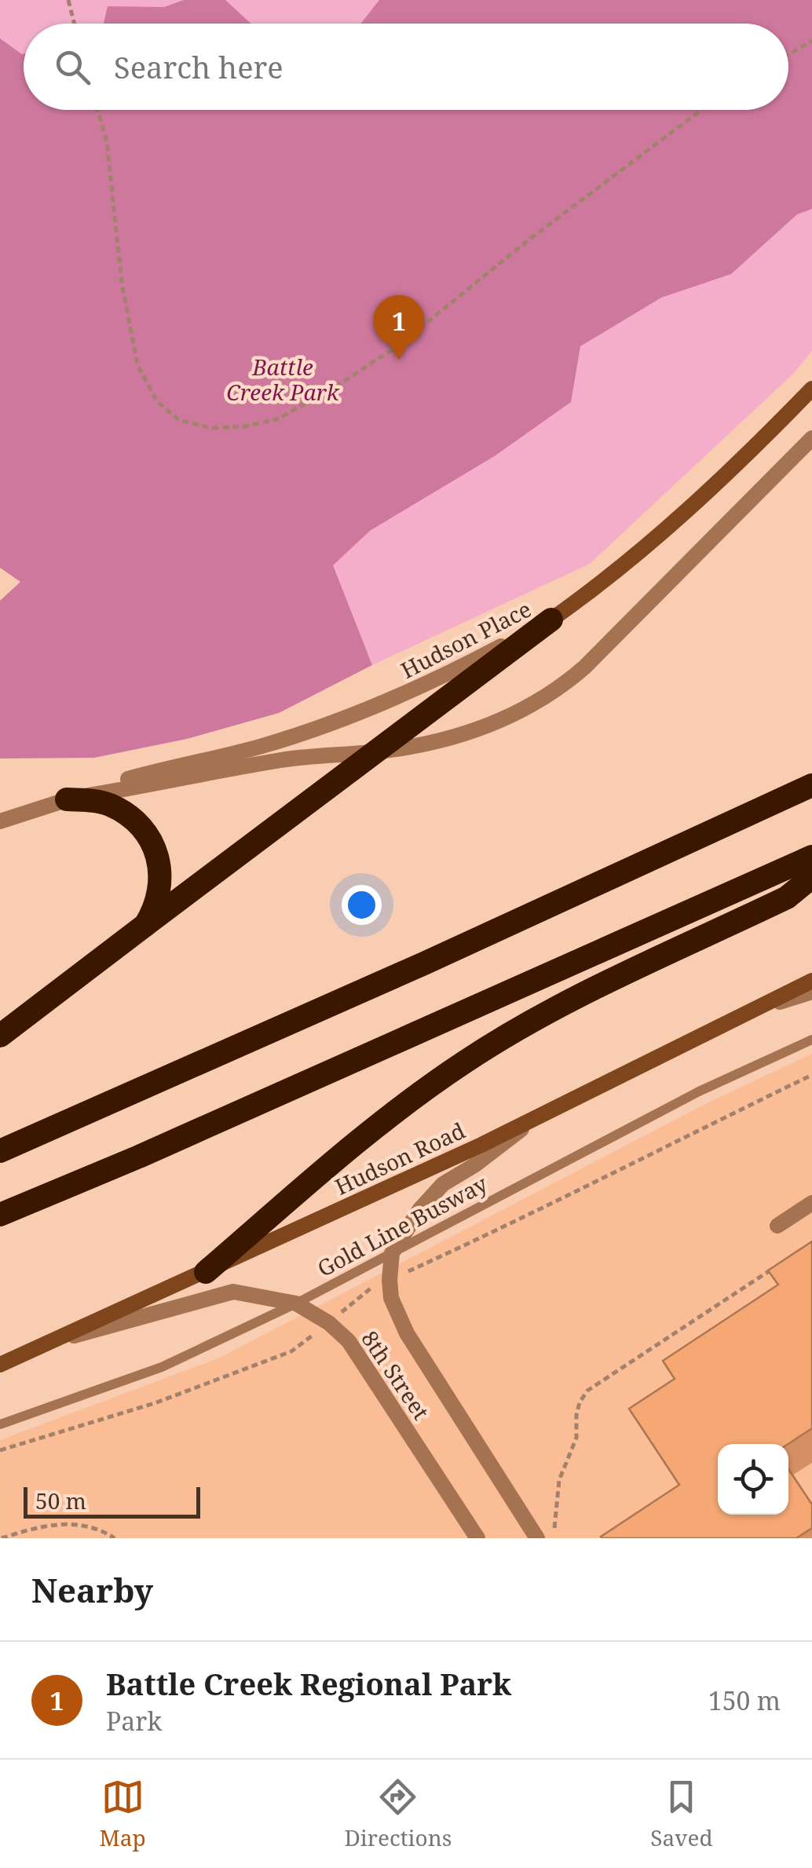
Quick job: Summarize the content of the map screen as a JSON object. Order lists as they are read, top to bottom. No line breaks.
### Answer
{"streets":{"street":["Hudson Place","Hudson Road","8th Street"],"lane":["Gold Line Busway"]},"crossings":[["Hudson Road","8th Street"],["Gold Line Busway","8th Street"]],"parks":["Battle Creek Park"],"scale_bar":"50 m","page":{"search":"Search here","pins":"1","scale":"50 m","heading":"Nearby","list":[{"mark":"1","name":"Battle Creek Regional Park","note":"Park","value":"150 m"}],"nav":["Map","Directions","Saved"]}}
